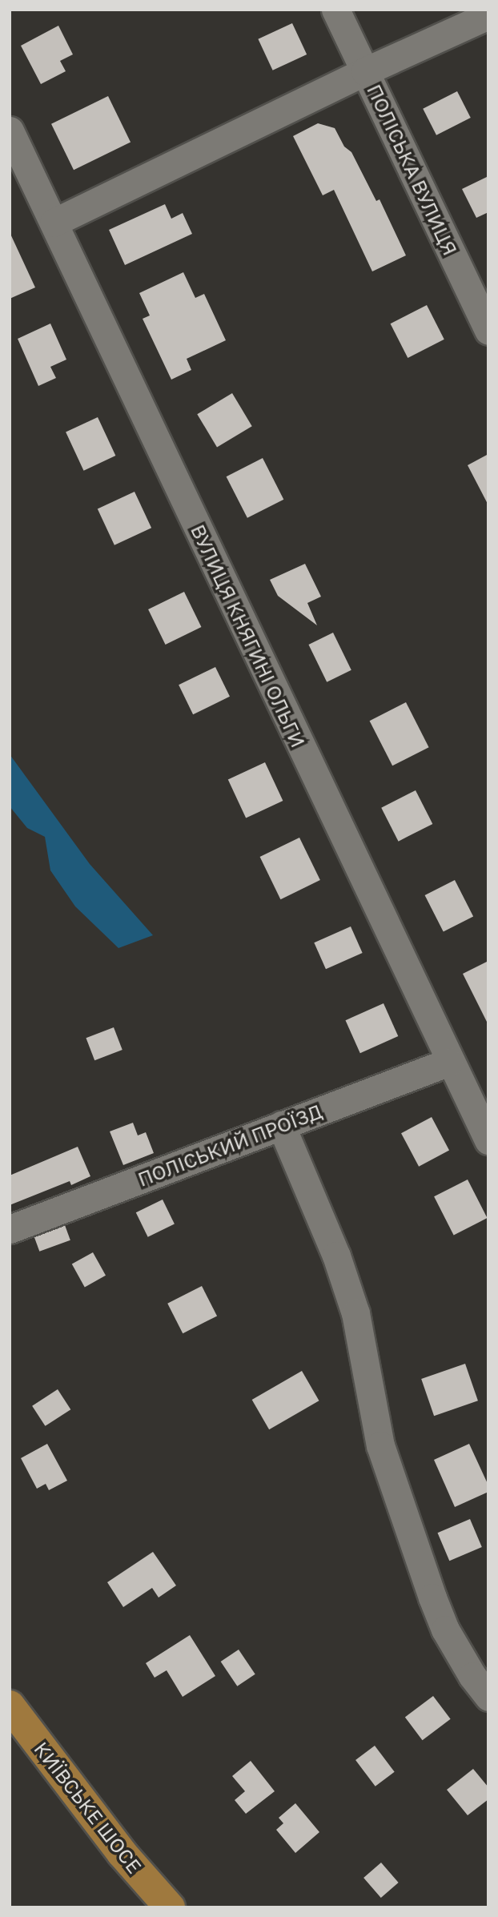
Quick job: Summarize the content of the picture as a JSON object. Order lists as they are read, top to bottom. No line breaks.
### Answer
{"streets":{"main road":["КИЇВСЬКЕ ШОСЕ"],"street":["ПОЛІСЬКА ВУЛИЦЯ","ВУЛИЦЯ КНЯГИНІ ОЛЬГИ","ПОЛІСЬКИЙ ПРОЇЗД"]},"crossings":[["ВУЛИЦЯ КНЯГИНІ ОЛЬГИ","ПОЛІСЬКИЙ ПРОЇЗД"]]}
